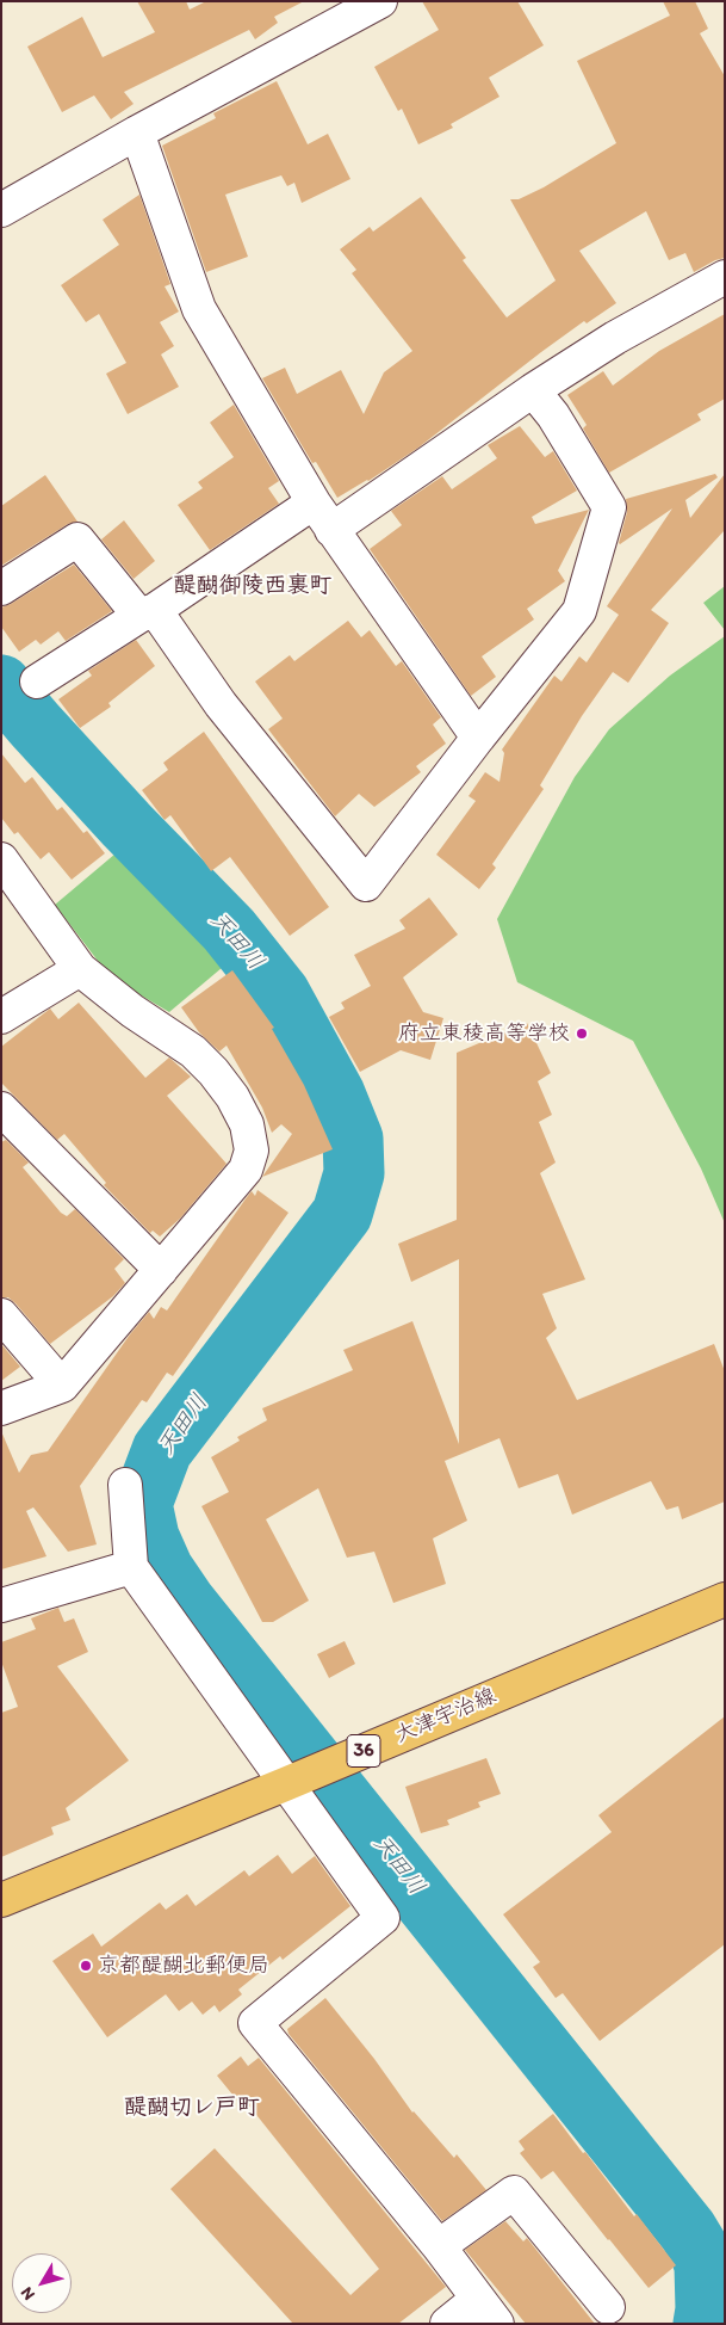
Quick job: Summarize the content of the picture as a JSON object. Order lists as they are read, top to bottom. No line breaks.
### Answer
{"streets":{"main road":["大津宇治線","36"]},"districts":["醍醐御陵西裏町","醍醐切レ戸町"],"water":["天田川"],"places":["府立東稜高等学校","京都醍醐北郵便局"],"north":"bottom left"}
